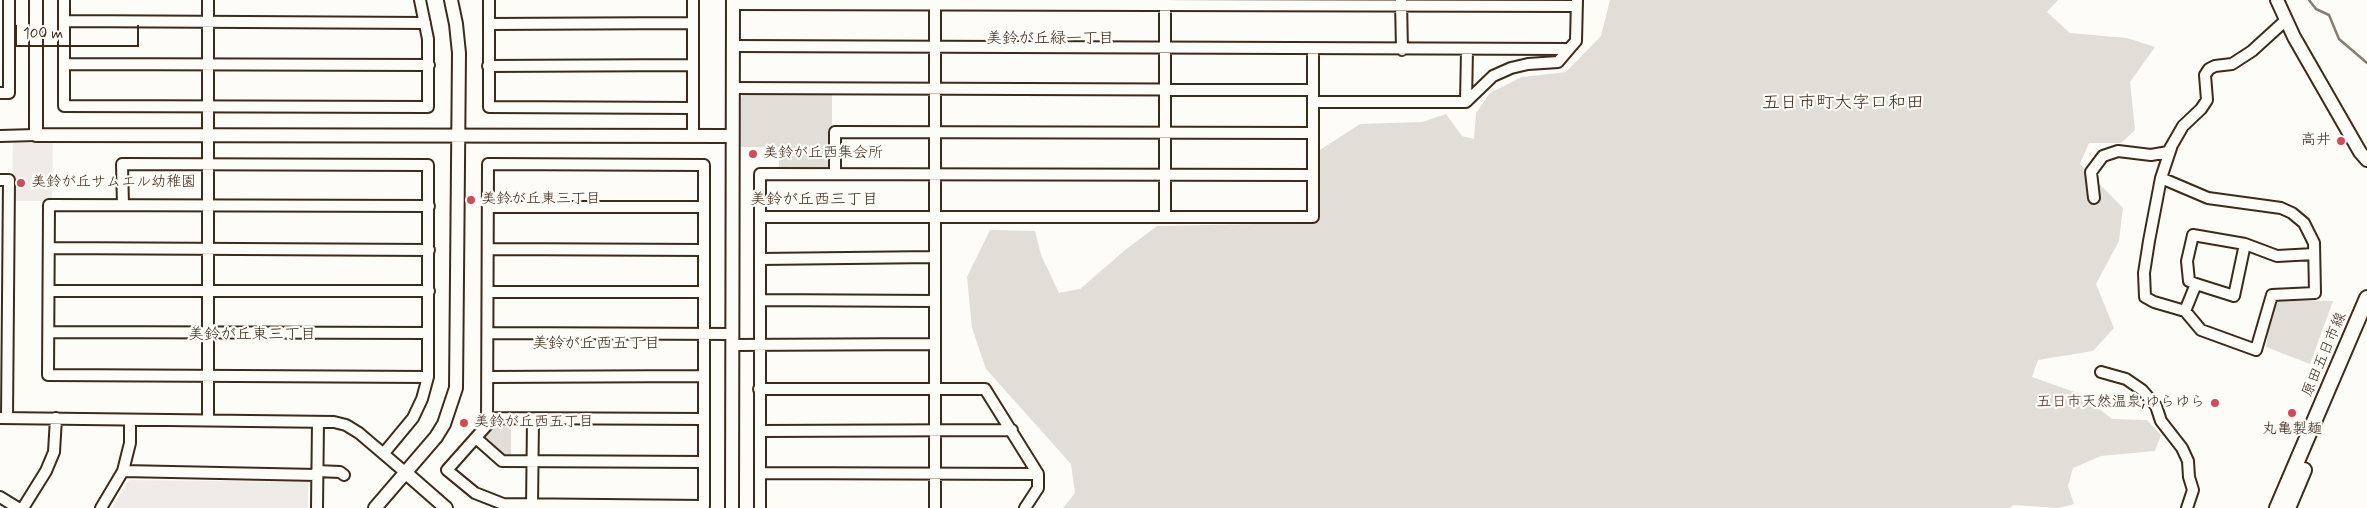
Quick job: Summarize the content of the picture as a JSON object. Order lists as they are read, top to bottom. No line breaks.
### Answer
{"streets":{"main road":["原田五日市線"]},"districts":["美鈴が丘緑一丁目","五日市町大字口和田","美鈴が丘西三丁目","美鈴が丘東三丁目","美鈴が丘西五丁目"],"places":["高井","美鈴が丘西集会所","美鈴が丘サムエル幼稚園","美鈴が丘東三丁目","五日市天然温泉;ゆらゆら","丸亀製麺","美鈴が丘西五丁目"],"scale_bar":"100 m"}
